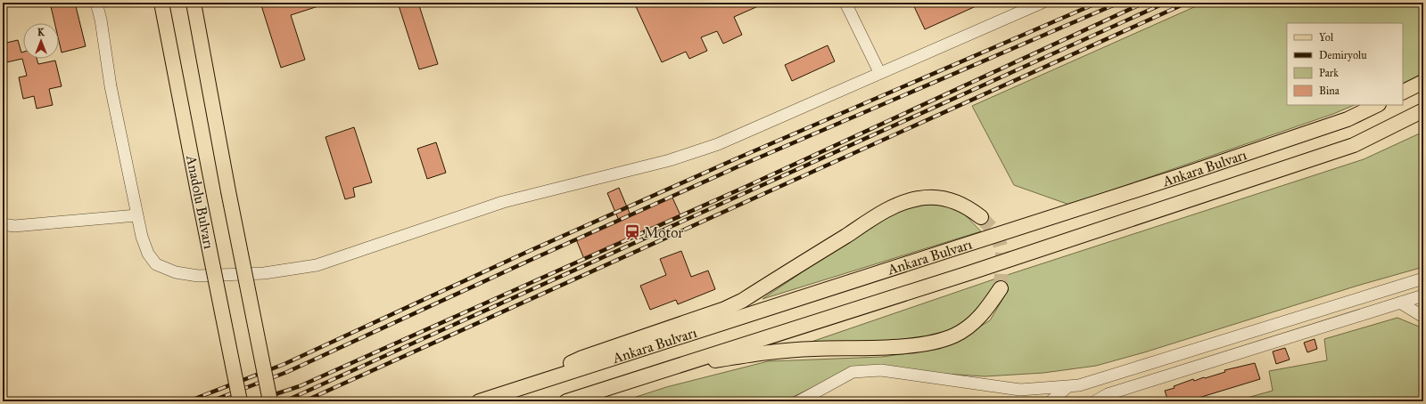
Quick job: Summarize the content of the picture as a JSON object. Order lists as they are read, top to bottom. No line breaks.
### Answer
{"streets":{"main road":["Ankara Bulvarı","Anadolu Bulvarı"]},"places":{"station":["Motor"]},"legend":["Yol","Demiryolu","Park","Bina"],"north":"top"}
